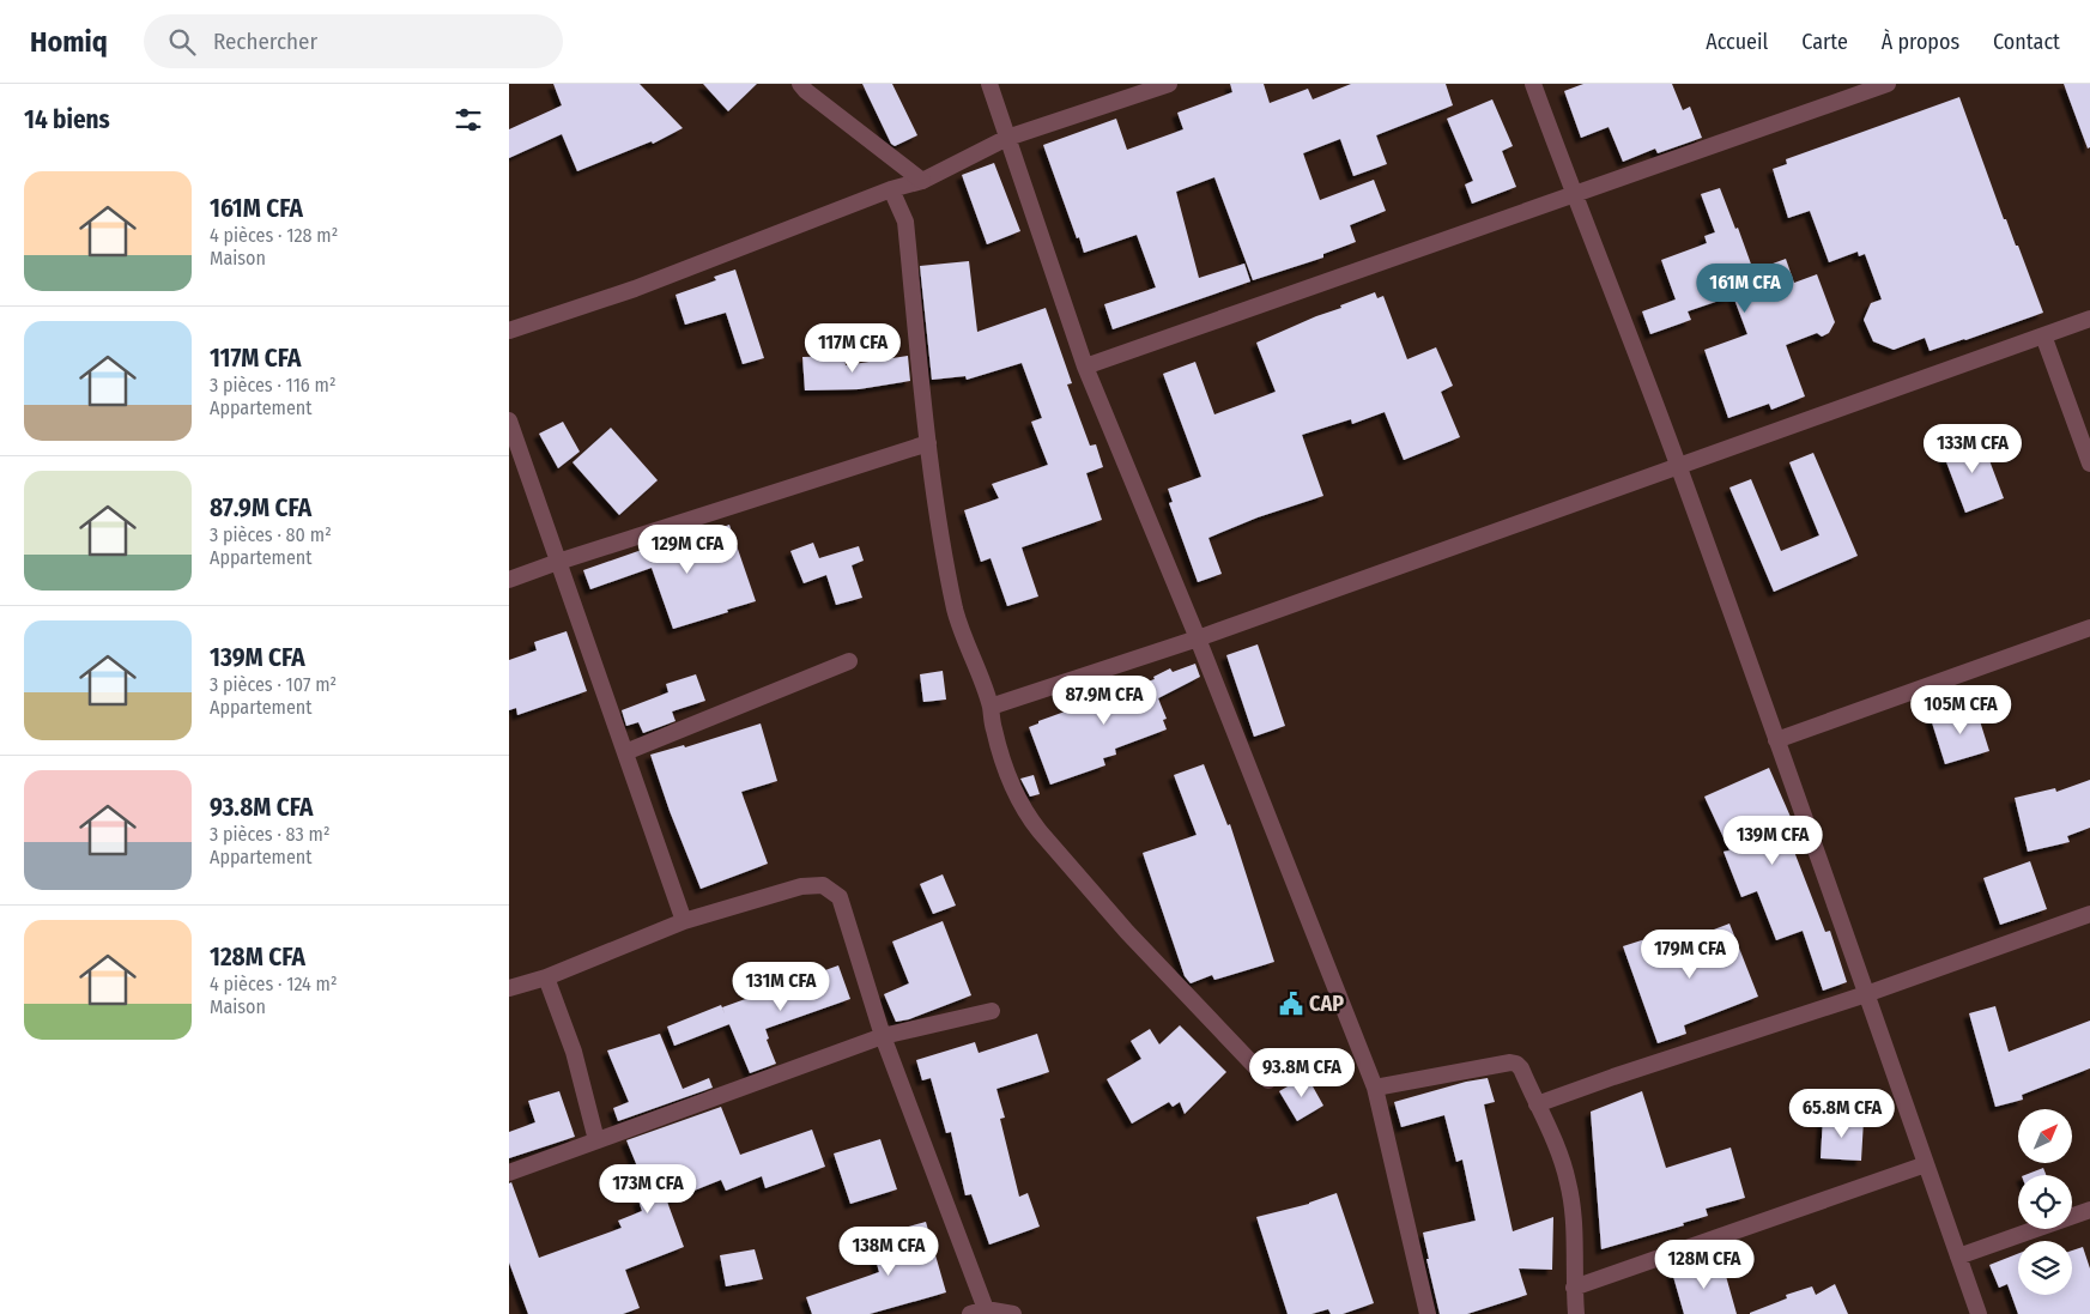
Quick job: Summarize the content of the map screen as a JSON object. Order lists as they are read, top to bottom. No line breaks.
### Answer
{"places":{"public building":["CAP"]},"north":"top right","page":{"header":"Homiq","search":"Rechercher","nav":["Accueil","Carte","À propos","Contact"],"heading":"14 biens","list":[{"name":"161M CFA","note":"4 pièces · 128 m² · Maison"},{"name":"117M CFA","note":"3 pièces · 116 m² · Appartement"},{"name":"87.9M CFA","note":"3 pièces · 80 m² · Appartement"},{"name":"139M CFA","note":"3 pièces · 107 m² · Appartement"},{"name":"93.8M CFA","note":"3 pièces · 83 m² · Appartement"},{"name":"128M CFA","note":"4 pièces · 124 m² · Maison"}],"price":["161M CFA","117M CFA","133M CFA","129M CFA","87.9M CFA","105M CFA","139M CFA","179M CFA","131M CFA","93.8M CFA","65.8M CFA","173M CFA","138M CFA","128M CFA"]}}
